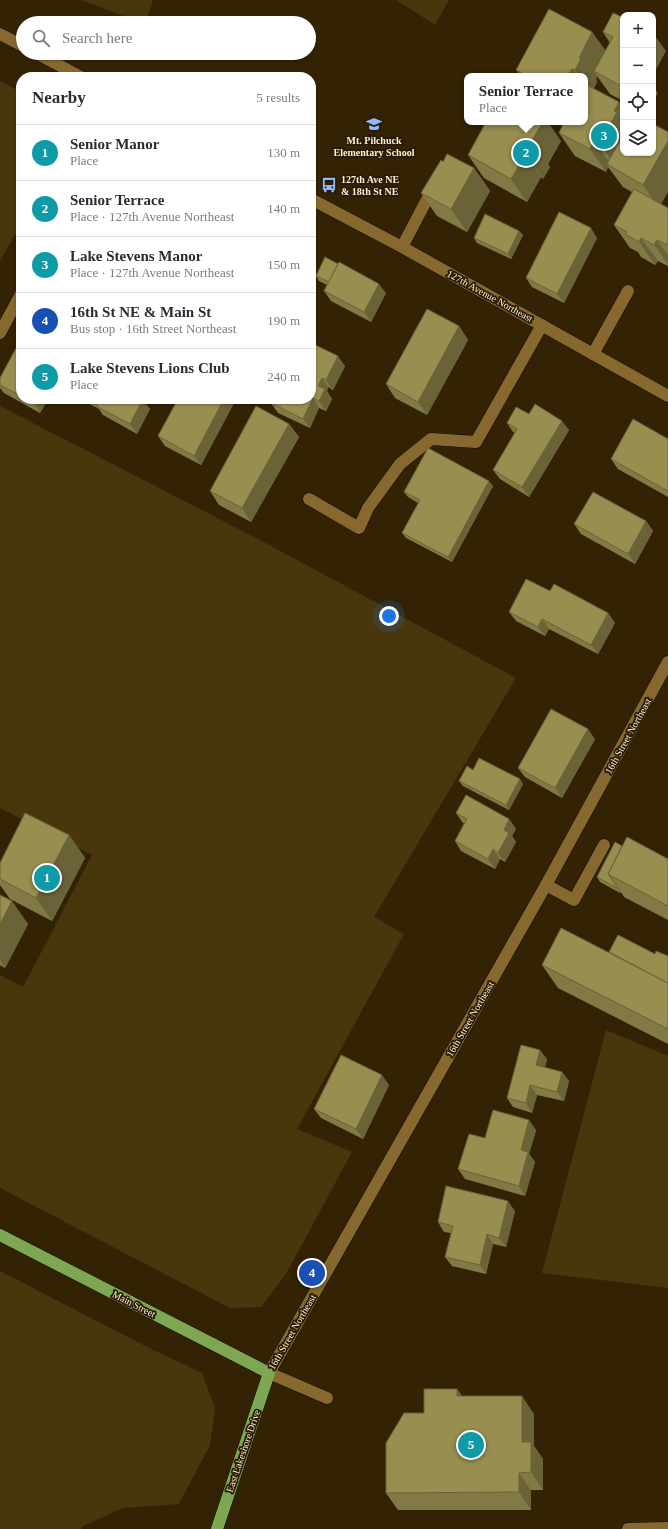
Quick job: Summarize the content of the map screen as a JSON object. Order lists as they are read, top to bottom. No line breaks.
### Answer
{"streets":{"main road":["Main Street","East Lakeshore Drive"],"street":["127th Avenue Northeast","16th Street Northeast"]},"crossings":[["16th Street Northeast","Main Street"],["16th Street Northeast","East Lakeshore Drive"],["Main Street","East Lakeshore Drive"]],"places":{"school or university":["Mt. Pilchuck Elementary School"],"bus stop":["127th Ave NE & 18th St NE"]},"page":{"map_buttons":["+","−"],"search":"Search here","heading":["Nearby","5 results"],"popup":["Senior Terrace","Place"],"pins":["3","2","1","4","5"],"list":[{"mark":"1","name":"Senior Manor","note":"Place","value":"130 m"},{"mark":"2","name":"Senior Terrace","note":"Place · 127th Avenue Northeast","value":"140 m"},{"mark":"3","name":"Lake Stevens Manor","note":"Place · 127th Avenue Northeast","value":"150 m"},{"mark":"4","name":"16th St NE & Main St","note":"Bus stop · 16th Street Northeast","value":"190 m"},{"mark":"5","name":"Lake Stevens Lions Club","note":"Place","value":"240 m"}]}}
